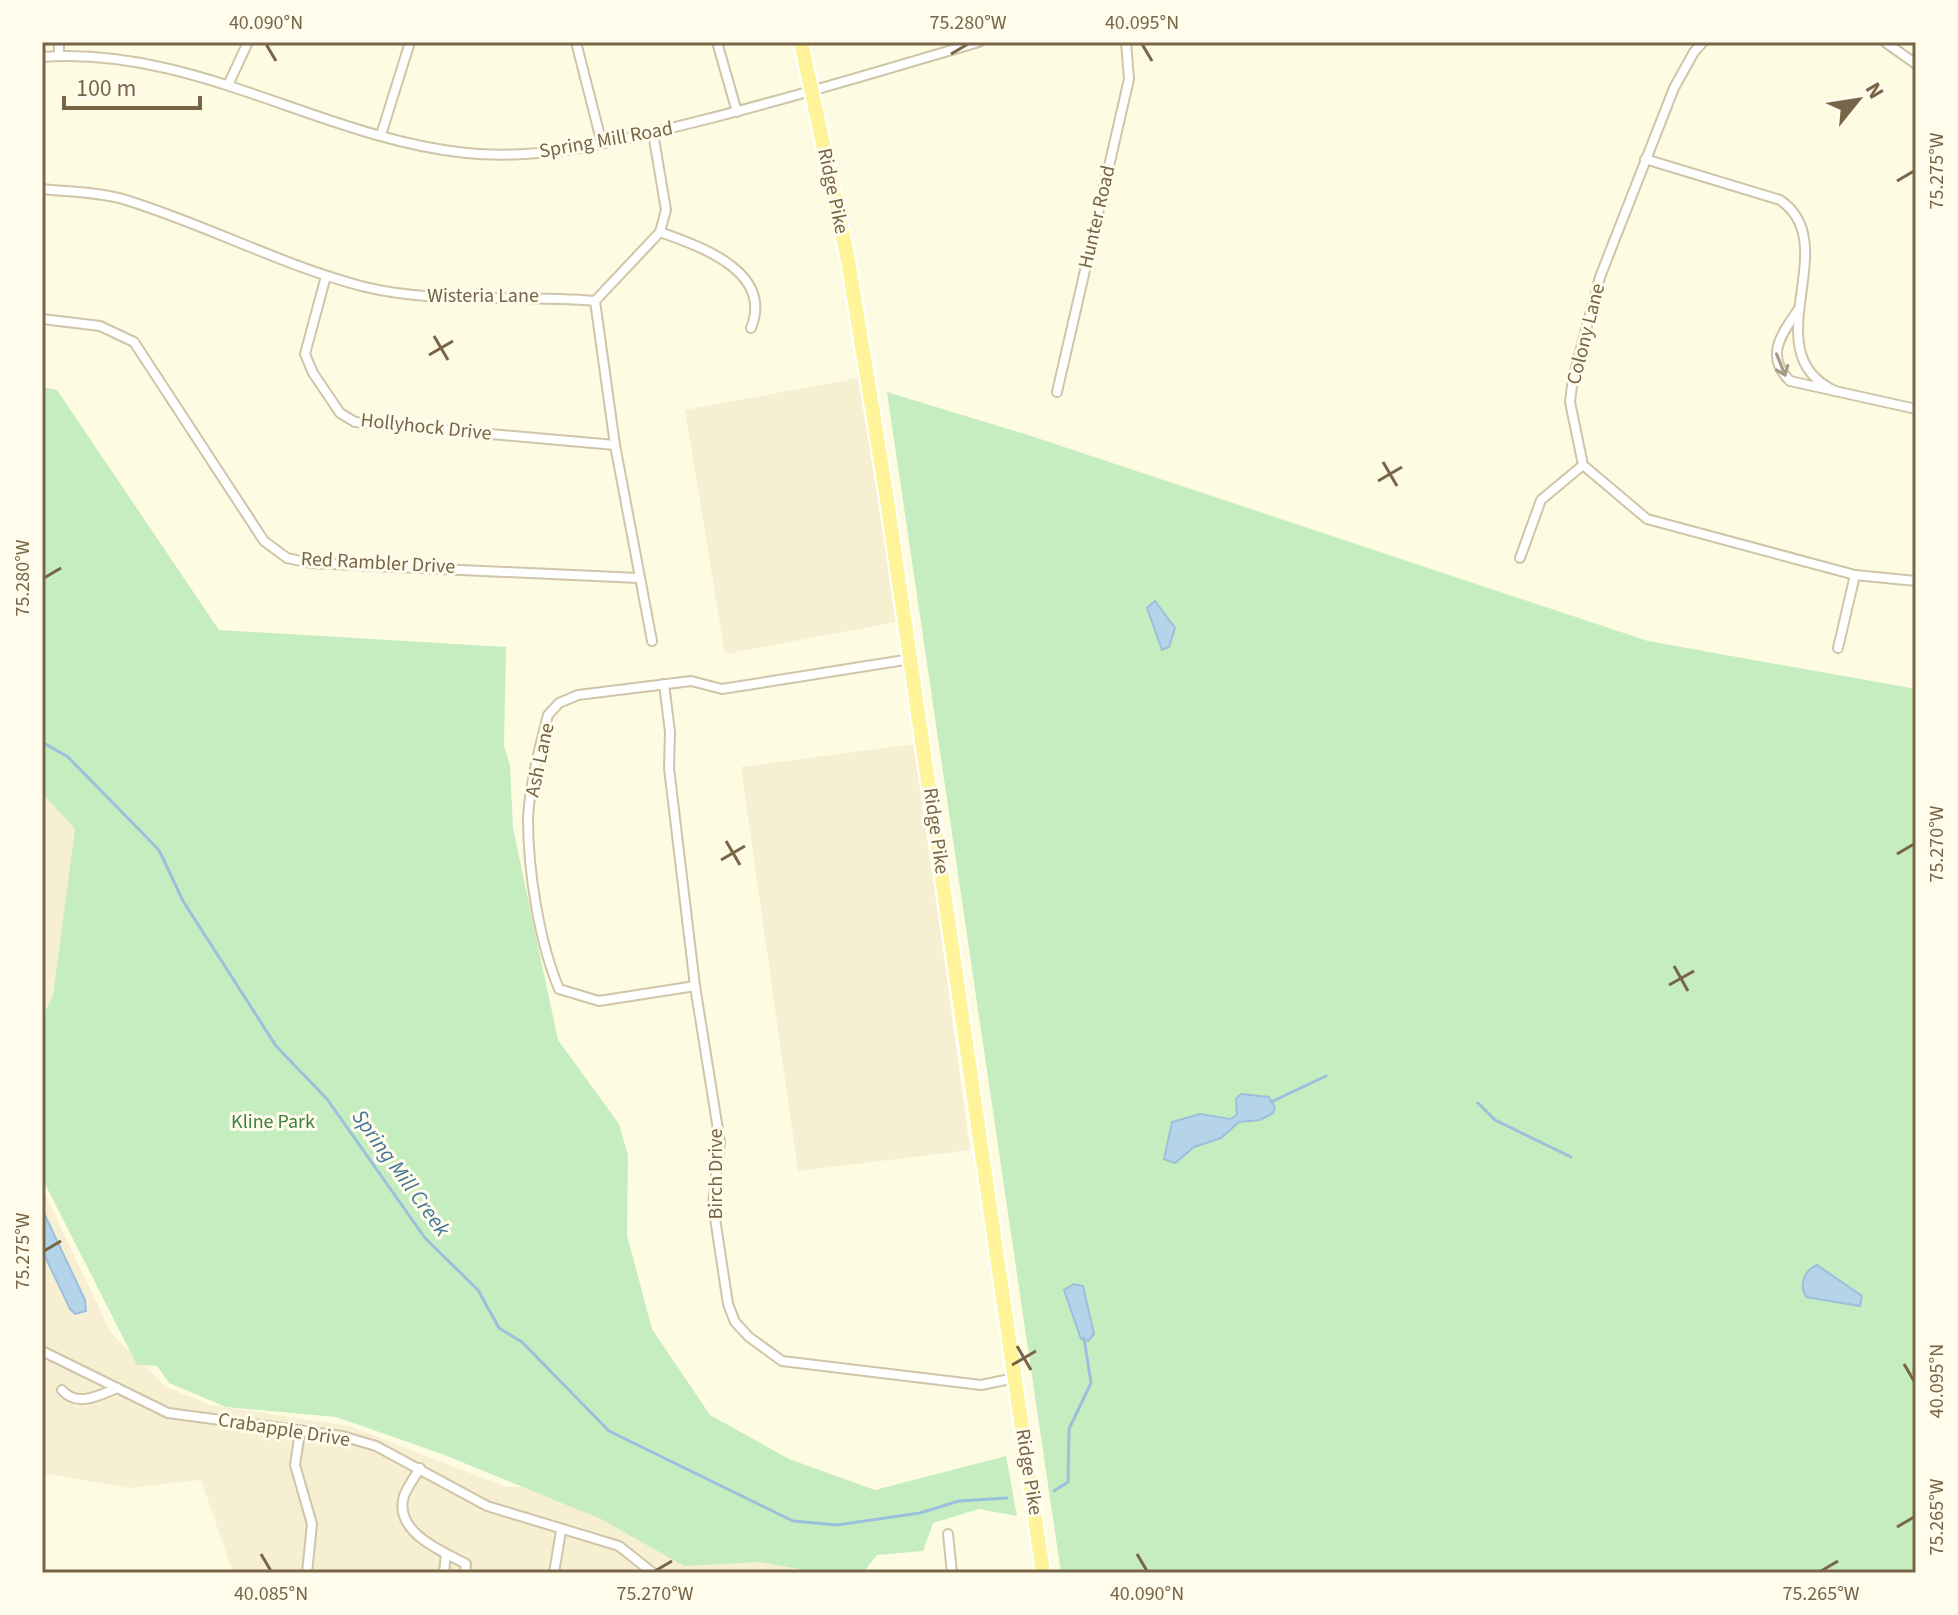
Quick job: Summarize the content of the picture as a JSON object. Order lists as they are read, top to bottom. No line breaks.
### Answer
{"streets":{"main road":["Ridge Pike"],"street":["Spring Mill Road","Hunter Road","Wisteria Lane","Colony Lane","Hollyhock Drive","Red Rambler Drive","Ash Lane","Birch Drive","Crabapple Drive"]},"crossings":[["Spring Mill Road","Ridge Pike"],["Ridge Pike","Ash Lane"],["Ridge Pike","Birch Drive"],["Wisteria Lane","Hollyhock Drive"],["Ash Lane","Birch Drive"]],"water":["Spring Mill Creek"],"parks":["Kline Park"],"scale_bar":"100 m","north":"top right","coordinates":["40.090°N","75.280°W","40.095°N","75.275°W","75.270°W","75.265°W","40.085°N"]}
